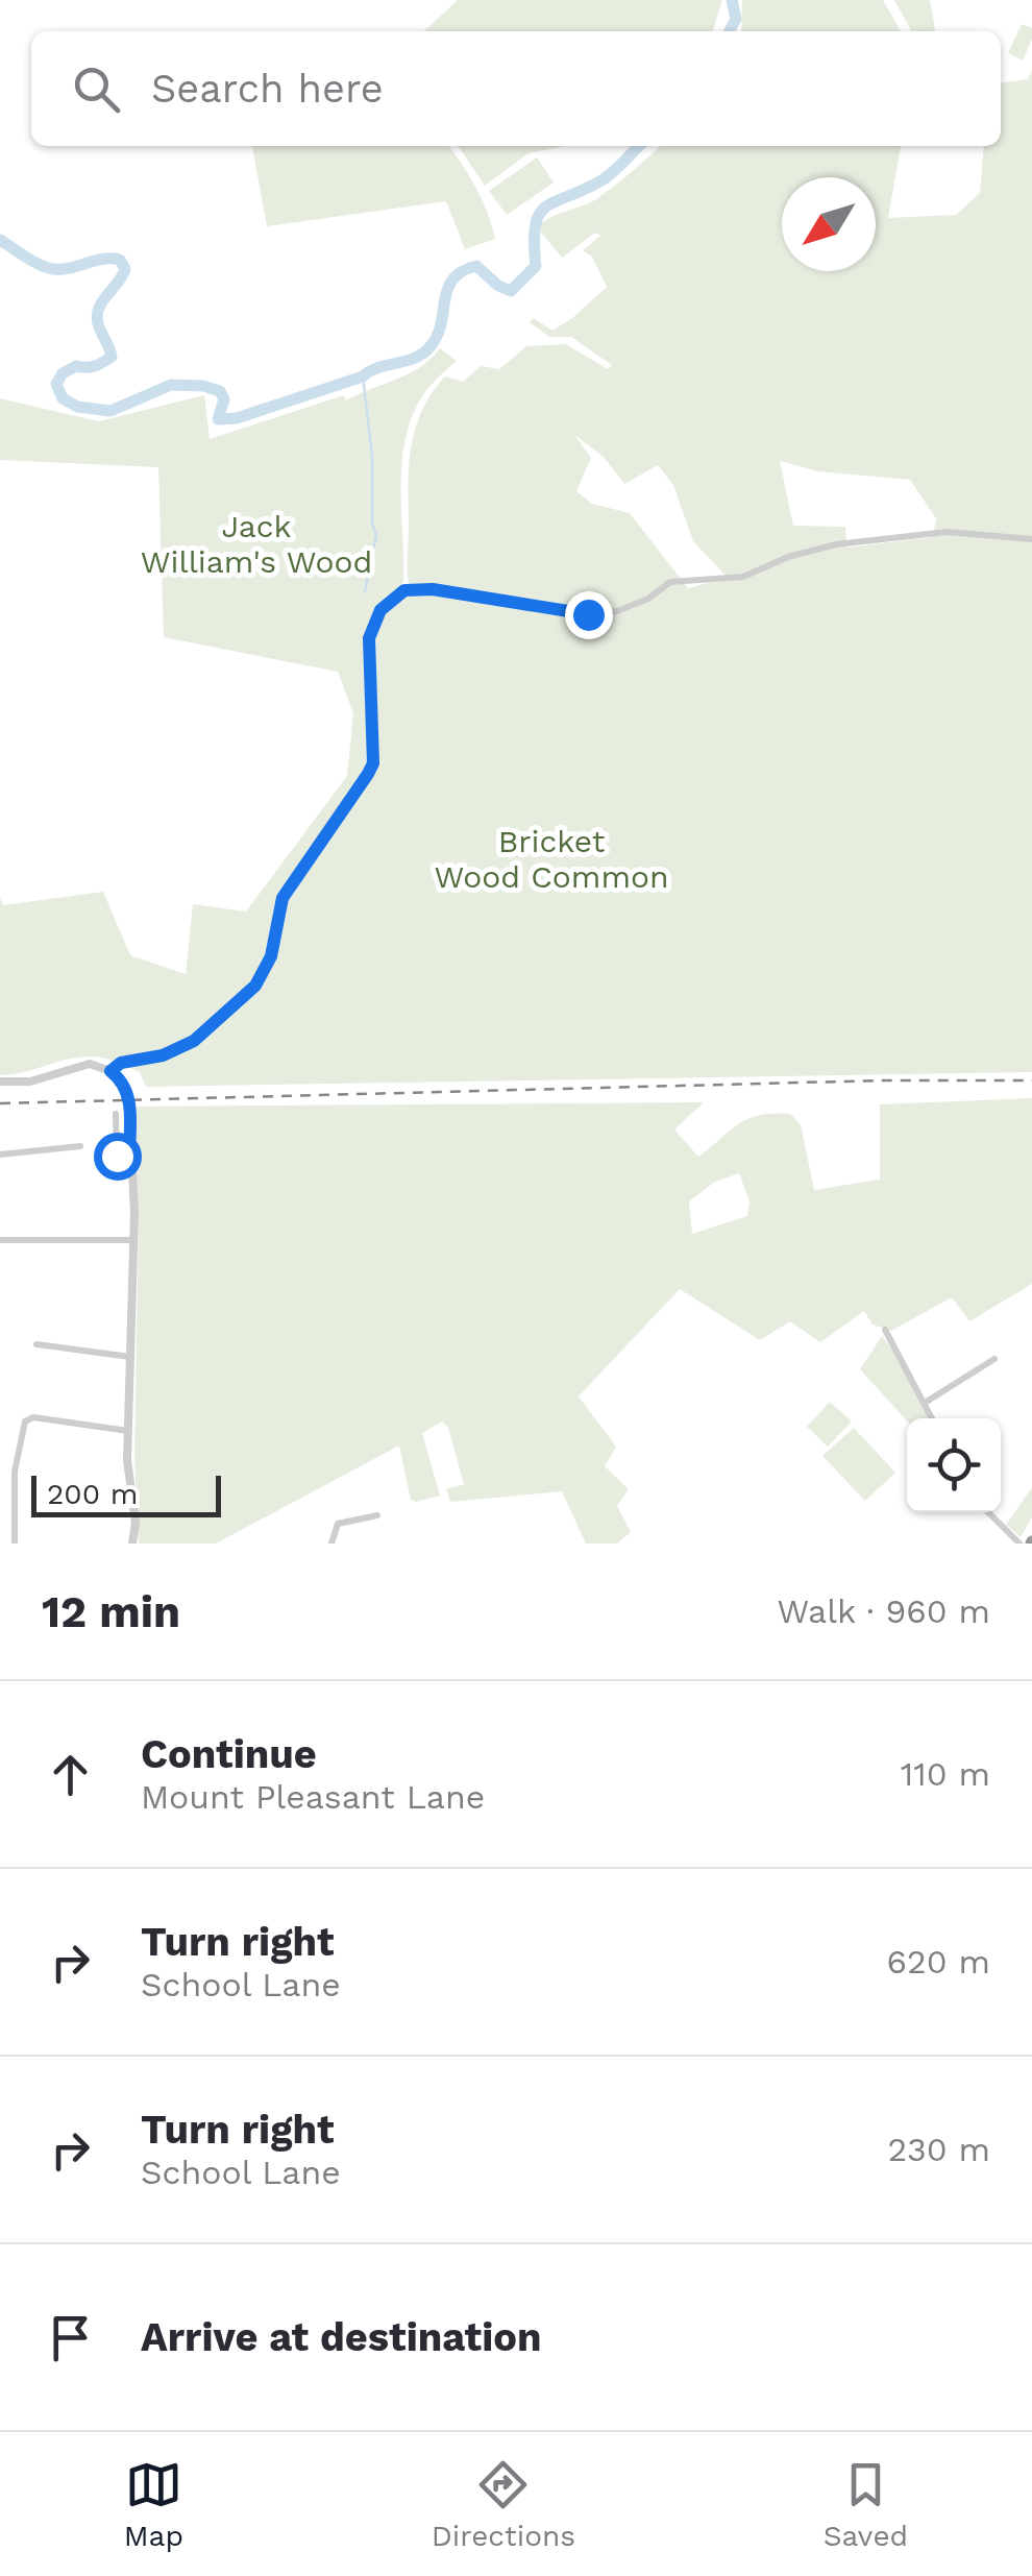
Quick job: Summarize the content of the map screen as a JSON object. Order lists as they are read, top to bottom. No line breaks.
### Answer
{"parks":["Jack William's Wood","Bricket Wood Common"],"scale_bar":"200 m","north":"bottom left","page":{"search":"Search here","scale":"200 m","heading":["12 min","Walk · 960 m"],"list":[["Continue","Mount Pleasant Lane","110 m"],["Turn right","School Lane","620 m"],["Turn right","School Lane","230 m"],"Arrive at destination"],"nav":["Map","Directions","Saved"]}}
